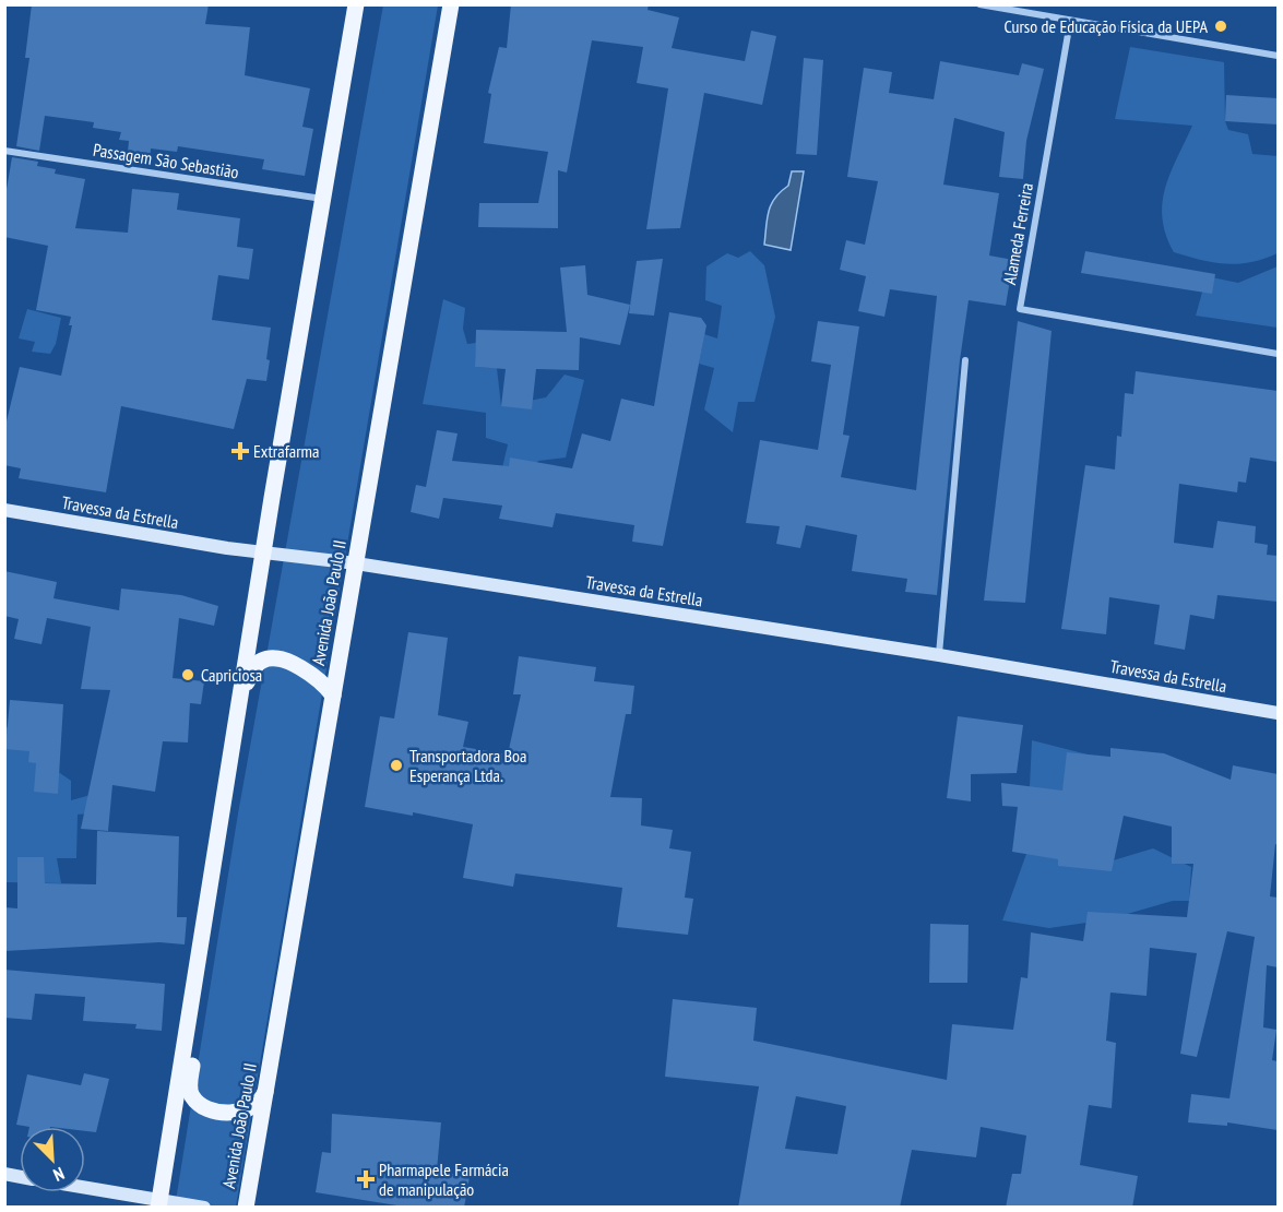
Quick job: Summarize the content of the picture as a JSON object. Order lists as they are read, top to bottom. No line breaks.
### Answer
{"streets":{"main road":["Avenida João Paulo II"],"street":["Passagem São Sebastião","Alameda Ferreira","Travessa da Estrella"]},"crossings":[["Travessa da Estrella","Avenida João Paulo II"]],"places":{"other":["Curso de Educação Física da UEPA","Capriciosa","Transportadora Boa Esperança Ltda."],"health":["Extrafarma","Pharmapele Farmácia de manipulação"]},"north":"bottom right"}
